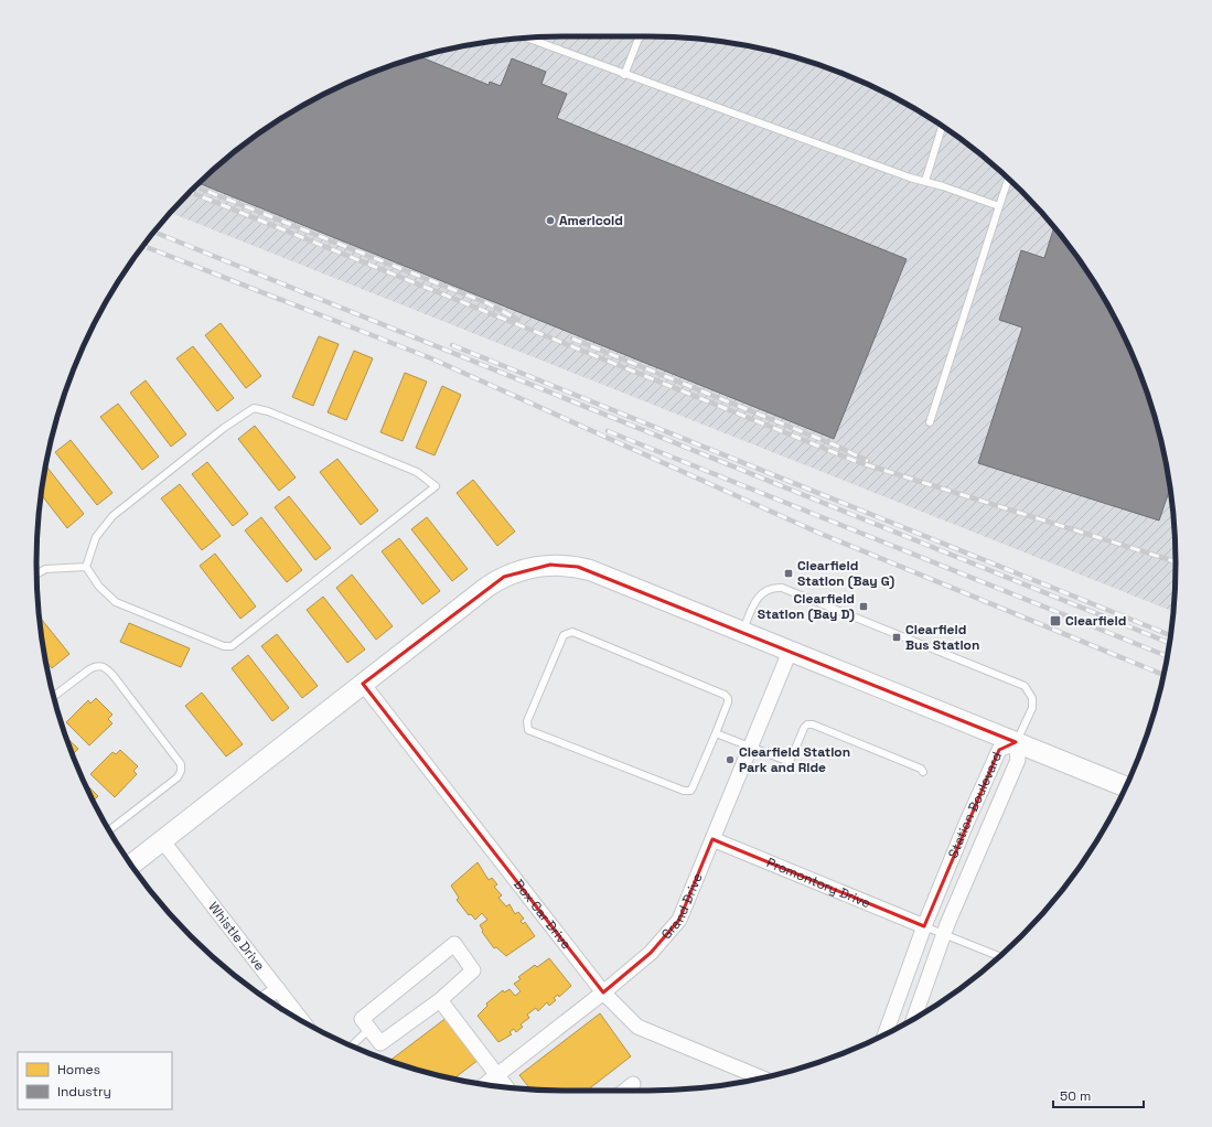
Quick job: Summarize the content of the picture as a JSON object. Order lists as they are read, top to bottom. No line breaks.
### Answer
{"streets":{"street":["Station Boulevard","Promontory Drive","Grand Drive","Box Car Drive","Whistle Drive"]},"crossings":[["Station Boulevard","Promontory Drive"],["Promontory Drive","Grand Drive"],["Grand Drive","Box Car Drive"]],"places":{"other":["Americold","Clearfield Station Park and Ride"],"transit":["Clearfield Station (Bay G)","Clearfield Station (Bay D)","Clearfield","Clearfield Bus Station"]},"legend":["Homes","Industry"],"scale_bar":"50 m"}
